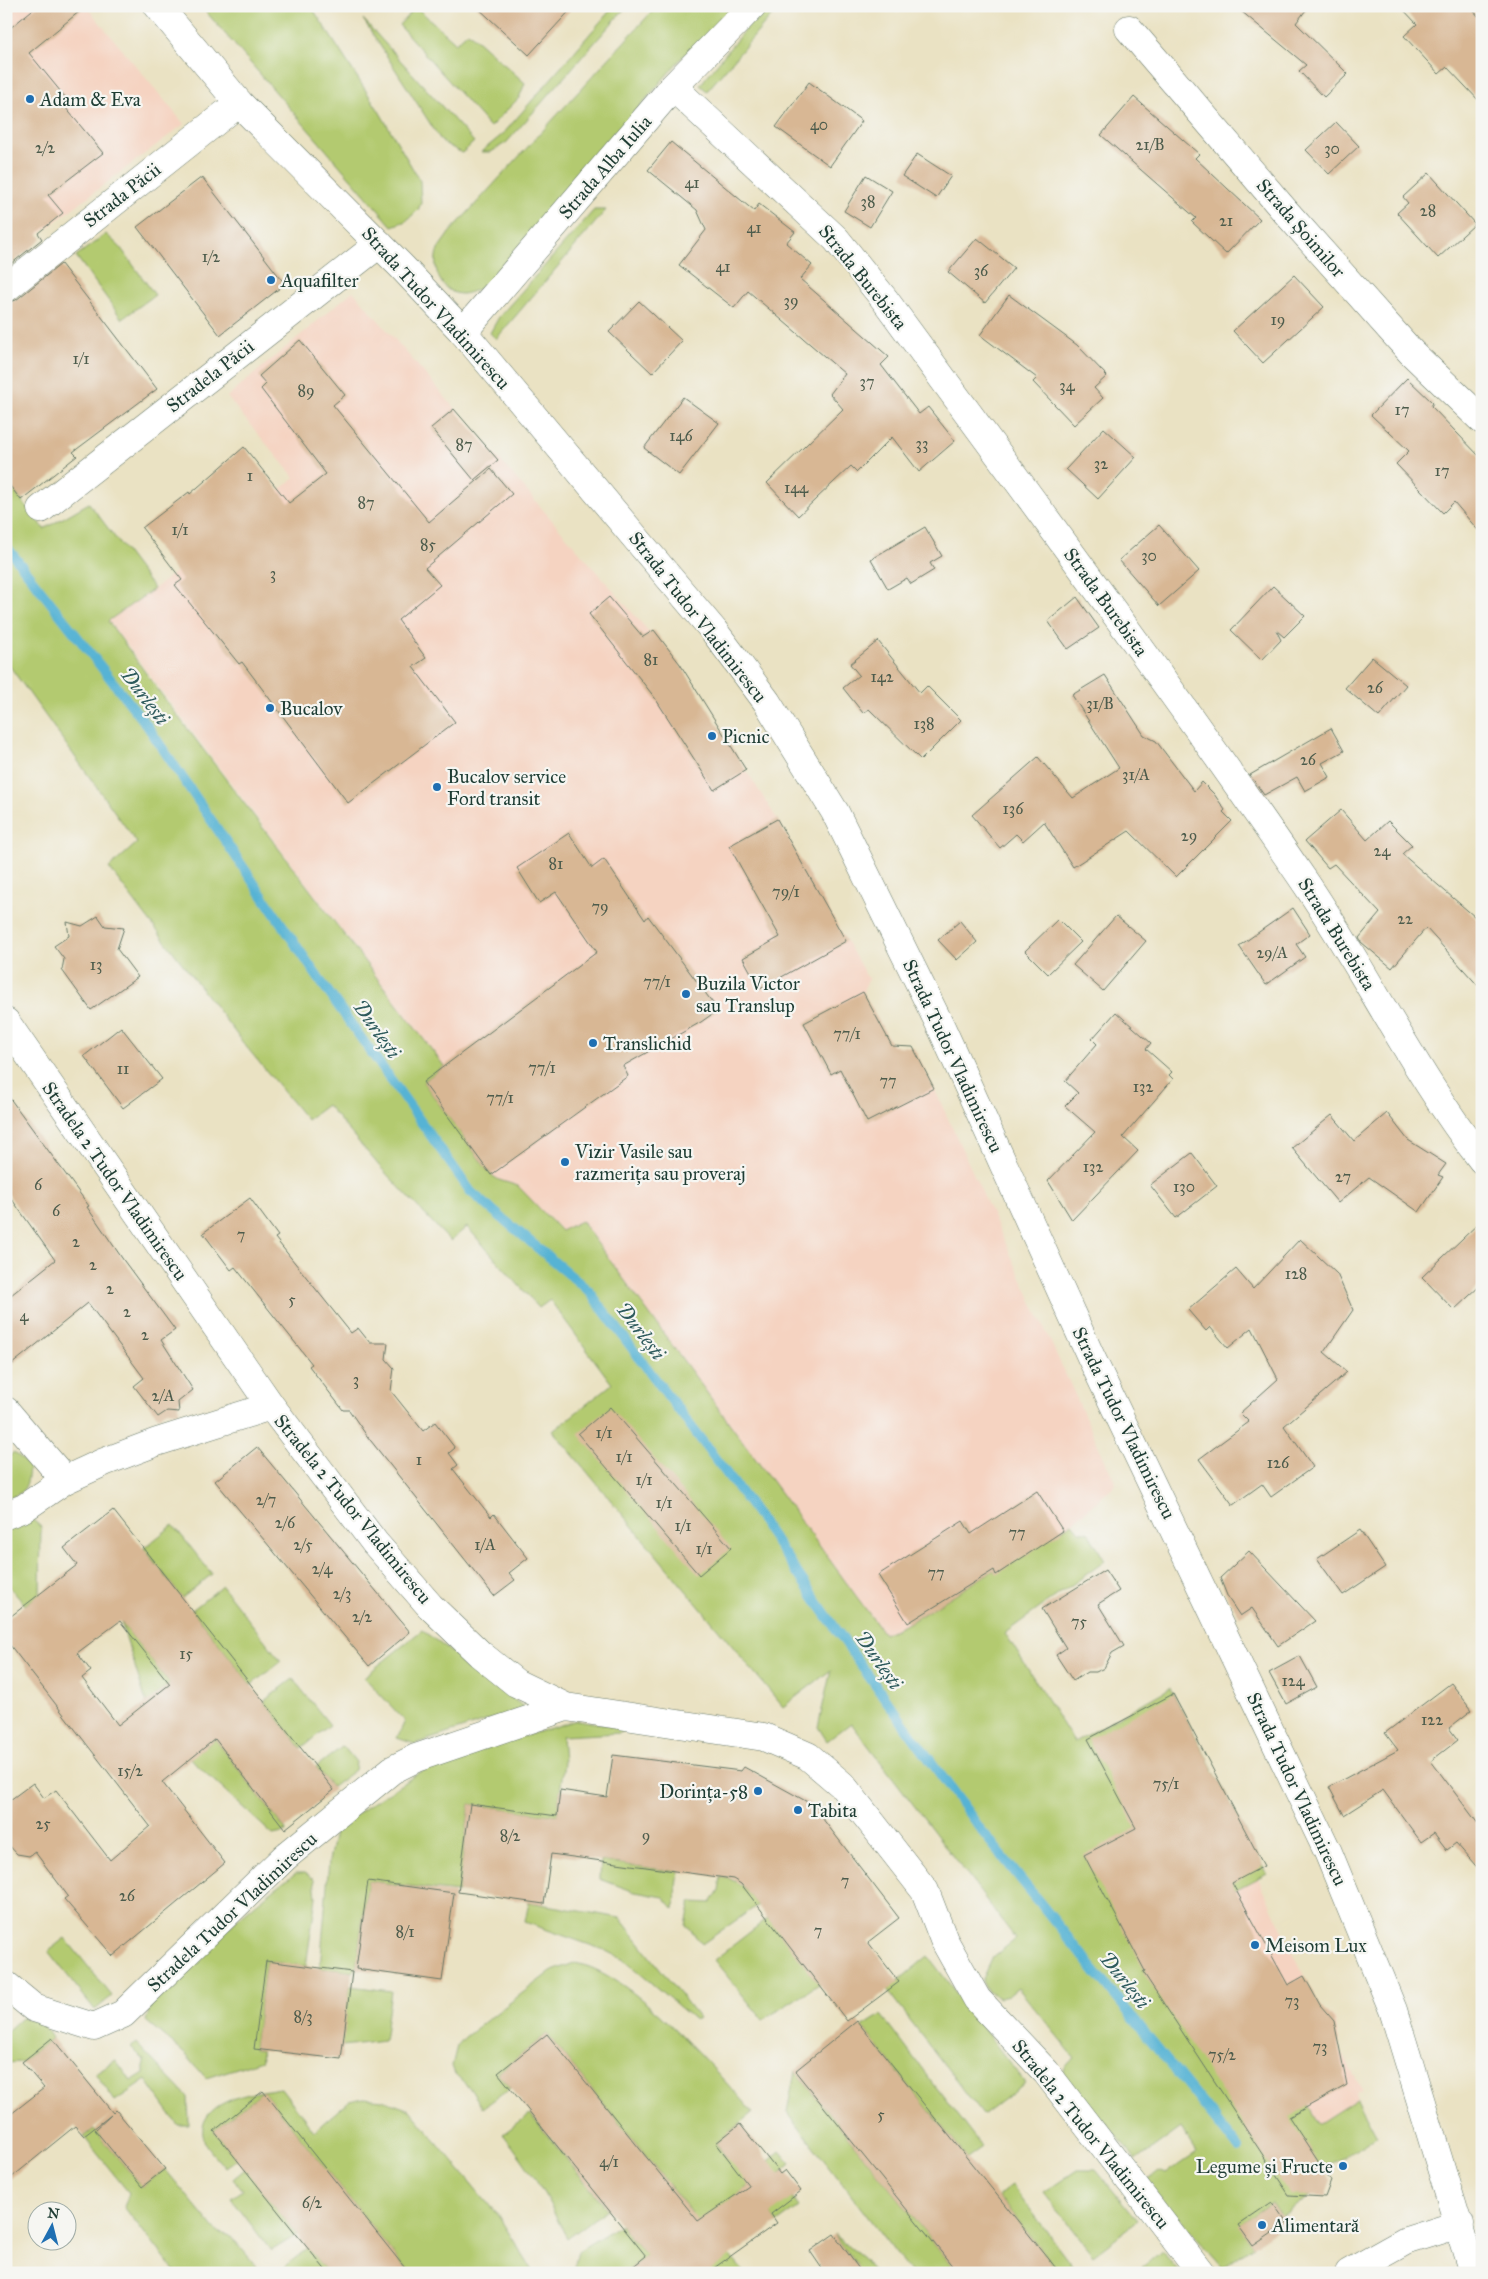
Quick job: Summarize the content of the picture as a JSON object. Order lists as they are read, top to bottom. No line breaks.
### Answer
{"streets":{"street":["Strada Alba Iulia","Strada Păcii","Strada Șoimilor","Strada Burebista","Strada Tudor Vladimirescu","Stradela Păcii","Stradela 2 Tudor Vladimirescu","Stradela Tudor Vladimirescu"]},"crossings":[["Strada Alba Iulia","Strada Burebista"],["Strada Alba Iulia","Strada Tudor Vladimirescu"],["Strada Păcii","Strada Tudor Vladimirescu"],["Strada Tudor Vladimirescu","Stradela Păcii"],["Stradela 2 Tudor Vladimirescu","Stradela Tudor Vladimirescu"]],"water":["Durlești"],"places":["Adam & Eva","Aquafilter","Bucalov","Picnic","Bucalov service Ford transit","Buzila Victor sau Translup","Translichid","Vizir Vasile sau razmerița sau proveraj","Dorința-58","Tabita","Meisom Lux","Legume și Fructe","Alimentară"],"house_numbers":["40","21/B","2/2","30","41","38","28","21","41","1/2","41","36","39","19","1/1","37","34","89","17","146","33","87","32","17","1","144","87","1/1","85","30","3","81","142","26","31/B","138","26","31/A","136","29","24","81","79/1","79","22","29/A","13","77/1","77/1","77/1","11","77","132","77/1","132","27","6","130","6","7","2","2","128","2","5","2","4","2","3","2/A","1/1","1/1","1","126","1/1","2/7","1/1","2/6","1/1","77","2/5","1/A","1/1","2/4","77","2/3","2/2","75","15","124","122","15/2","75/1","25","8/2","9","7","26","7","8/1","73","8/3","73","75/2","5","4/1","6/2"],"north":"top"}
